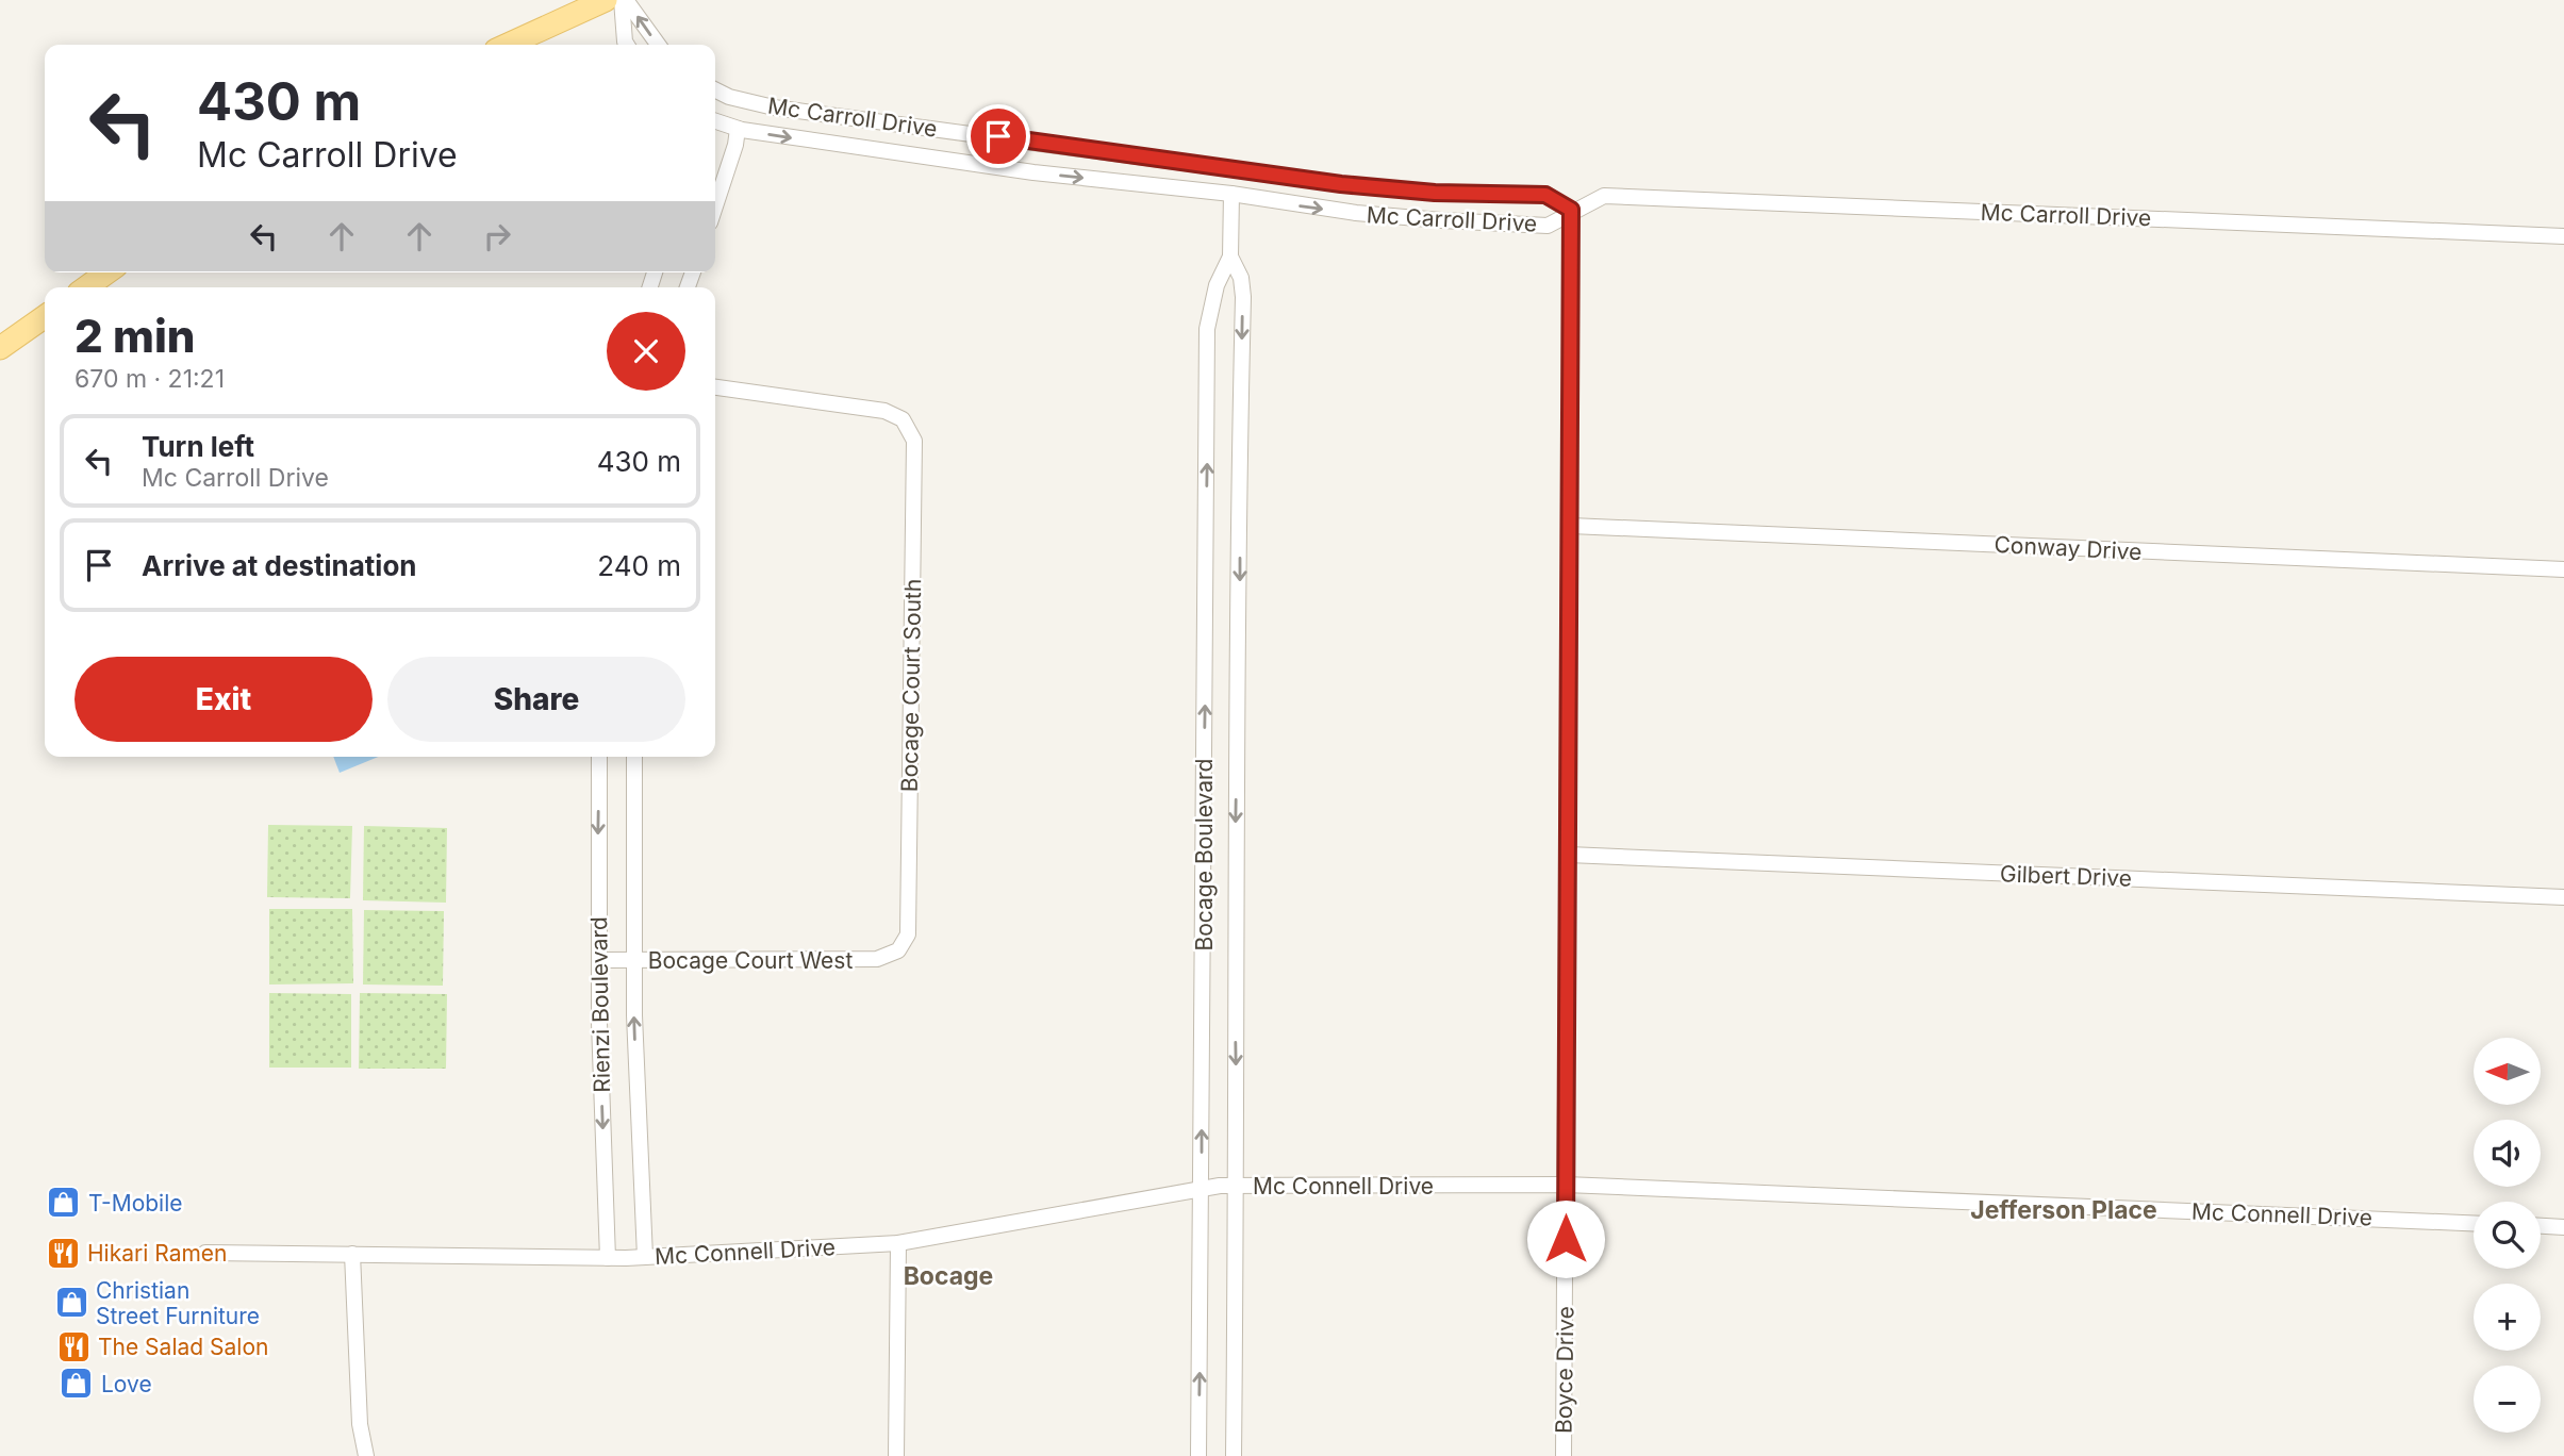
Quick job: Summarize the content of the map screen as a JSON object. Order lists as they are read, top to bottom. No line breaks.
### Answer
{"streets":{"street":["Mc Carroll Drive","Conway Drive","Bocage Court South","Bocage Boulevard","Gilbert Drive","Bocage Court West","Rienzi Boulevard","Mc Connell Drive","Boyce Drive"]},"crossings":[["Mc Carroll Drive","Bocage Boulevard"],["Mc Carroll Drive","Boyce Drive"],["Conway Drive","Boyce Drive"],["Bocage Court South","Bocage Court West"],["Bocage Boulevard","Mc Connell Drive"],["Gilbert Drive","Boyce Drive"],["Bocage Court West","Rienzi Boulevard"],["Rienzi Boulevard","Mc Connell Drive"],["Mc Connell Drive","Boyce Drive"]],"districts":["Jefferson Place","Bocage"],"places":{"shop":["T-Mobile","Christian Street Furniture","Love"],"restaurant":["Hikari Ramen","The Salad Salon"]},"north":"left","page":{"turn":["430 m","Mc Carroll Drive"],"heading":["2 min","670 m · 21:21"],"list":[{"name":"Turn left","note":"Mc Carroll Drive","value":"430 m"},{"name":"Arrive at destination","value":"240 m"}],"buttons":["Exit","Share"],"map_buttons":["+","−"]}}
